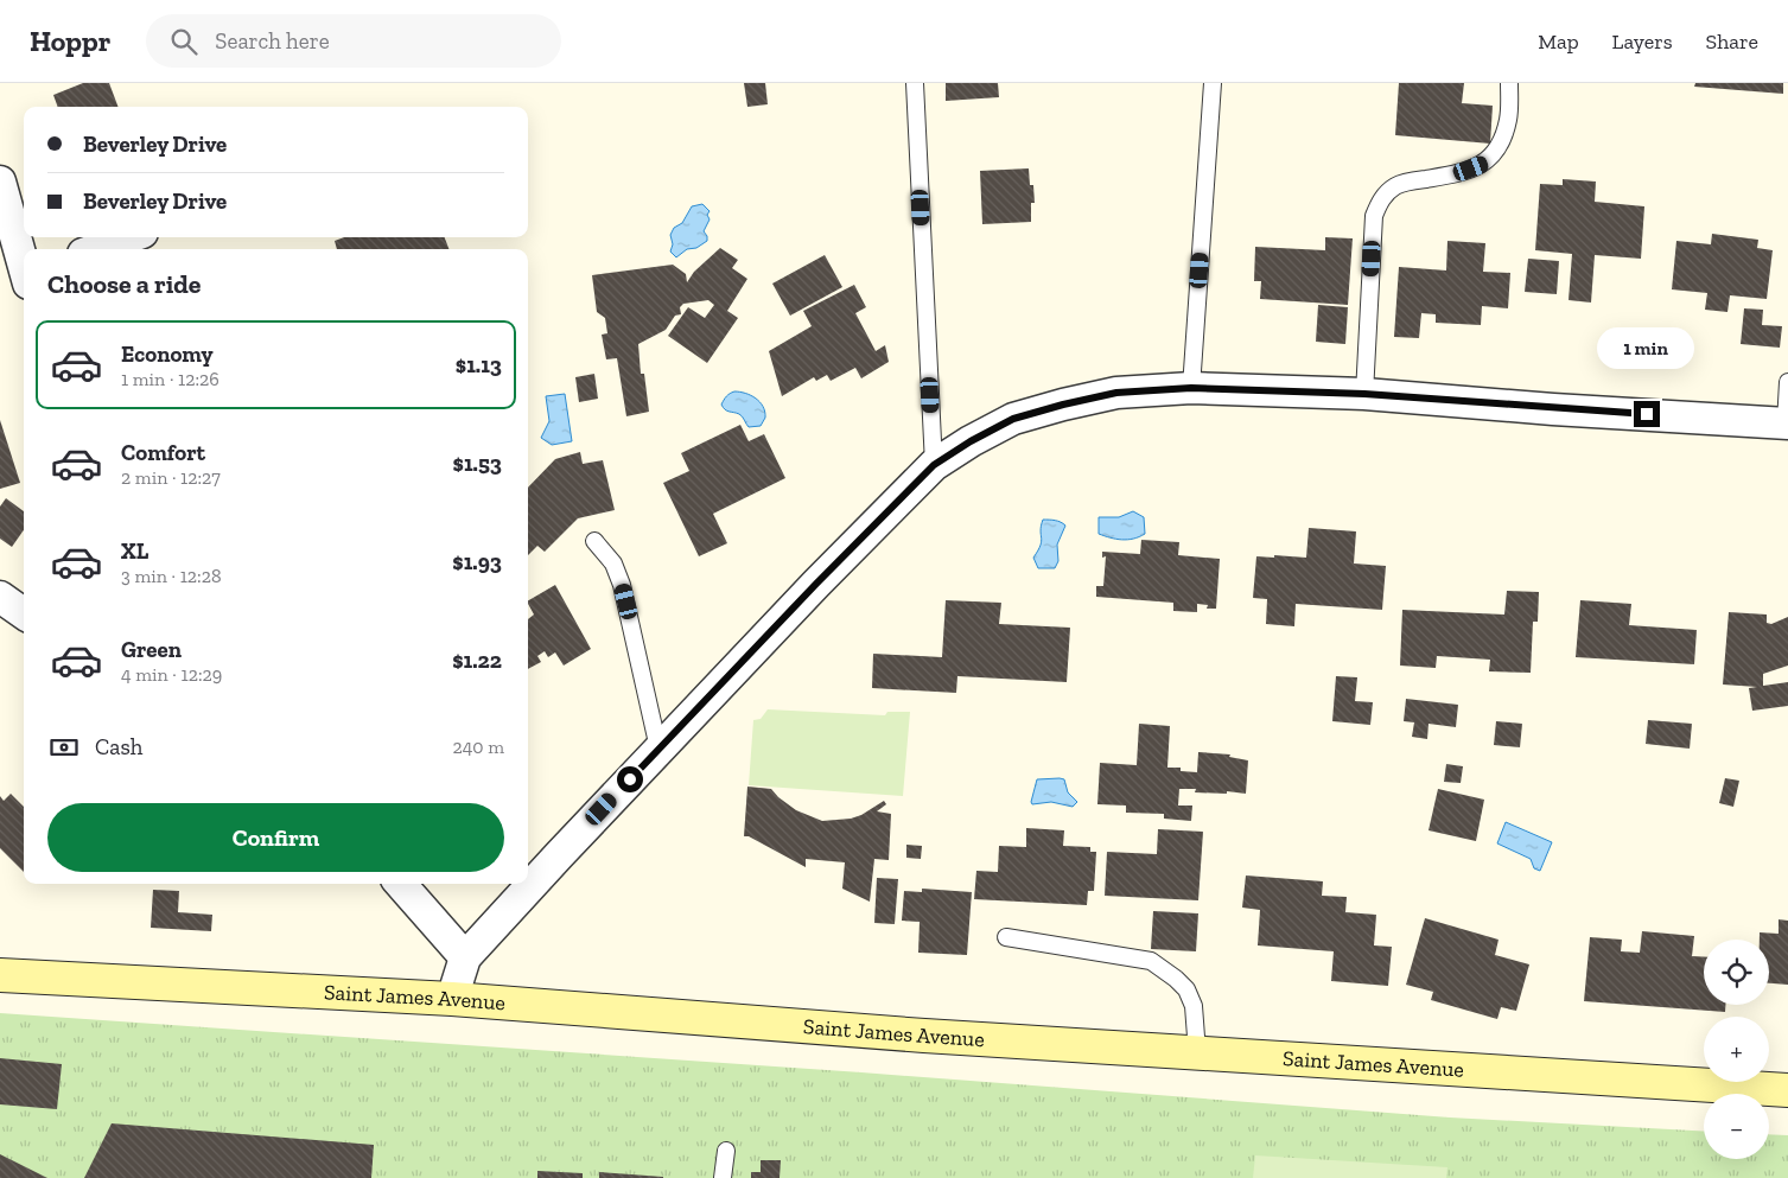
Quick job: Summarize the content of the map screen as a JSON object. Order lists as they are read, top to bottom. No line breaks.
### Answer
{"streets":{"main road":["Saint James Avenue"]},"page":{"header":"Hoppr","search":"Search here","nav":["Map","Layers","Share"],"banner":["Beverley Drive","Beverley Drive"],"heading":"Choose a ride","list":[{"name":"Economy","note":"1 min · 12:26","value":"$1.13"},{"name":"Comfort","note":"2 min · 12:27","value":"$1.53"},{"name":"XL","note":"3 min · 12:28","value":"$1.93"},{"name":"Green","note":"4 min · 12:29","value":"$1.22"}],"bubble":"1 min","pay":["Cash","240 m"],"buttons":"Confirm","map_buttons":["+","−"]}}
